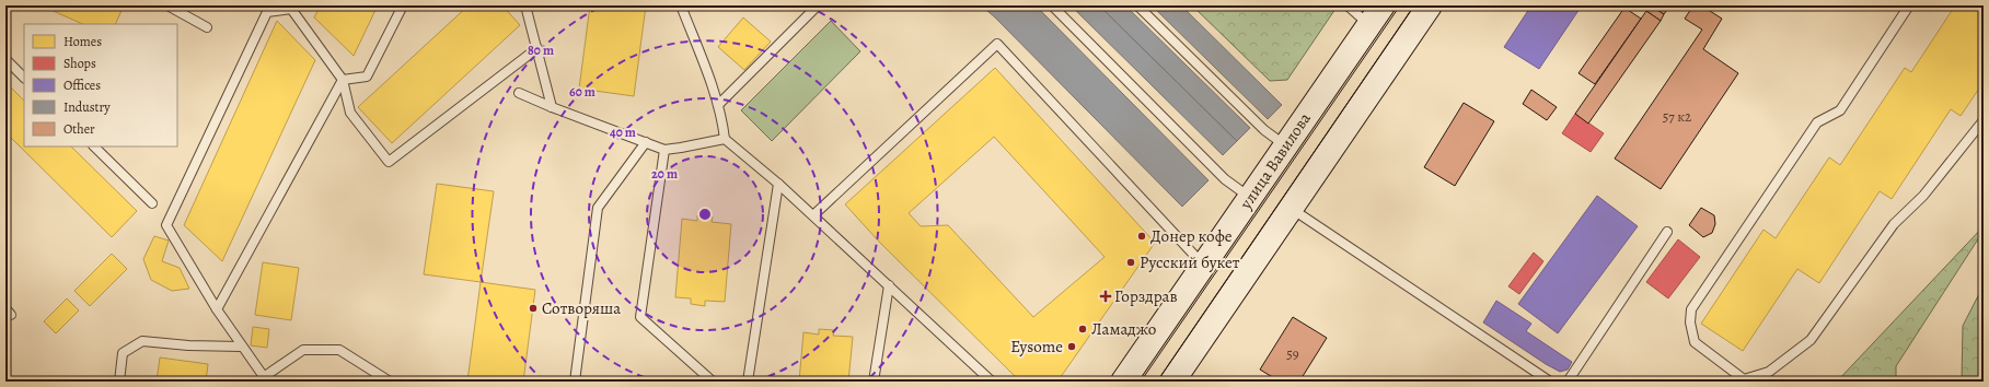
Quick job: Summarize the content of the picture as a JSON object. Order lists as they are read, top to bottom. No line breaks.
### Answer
{"streets":{"main road":["улица Вавилова"]},"places":{"other":["Донер кофе","Русский букет","Сотворяша","Ламаджо","Eysome"],"health":["Горздрав"]},"house_numbers":["57 к2","59"],"legend":["Homes","Shops","Offices","Industry","Other"],"rings":["80 m","60 m","40 m","20 m"]}
